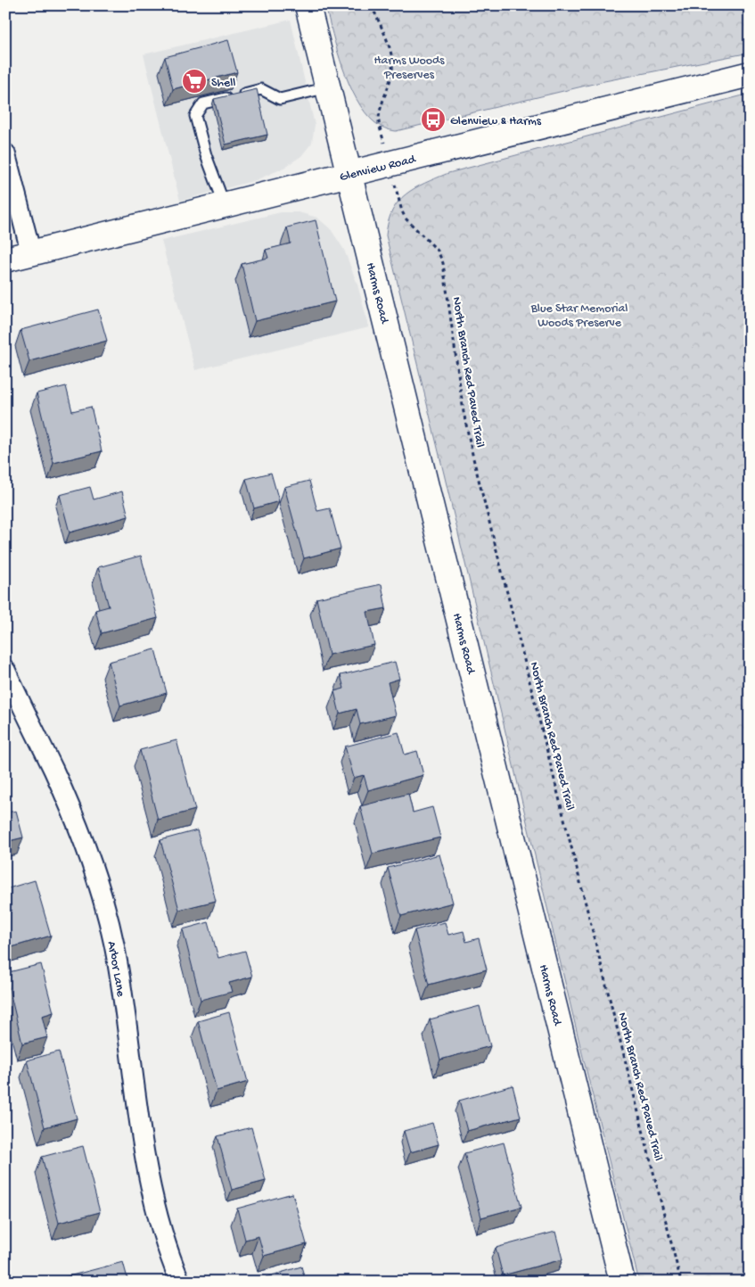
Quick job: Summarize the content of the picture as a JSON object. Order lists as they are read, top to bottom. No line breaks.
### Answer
{"streets":{"main road":["Glenview Road","Harms Road"],"street":["Arbor Lane"],"path":["North Branch Red Paved Trail"]},"crossings":[["Glenview Road","Harms Road"]],"parks":["Harms Woods Preserves","Blue Star Memorial Woods Preserve"],"places":{"supermarket":["Shell"],"bus stop":["Glenview & Harms"]}}
